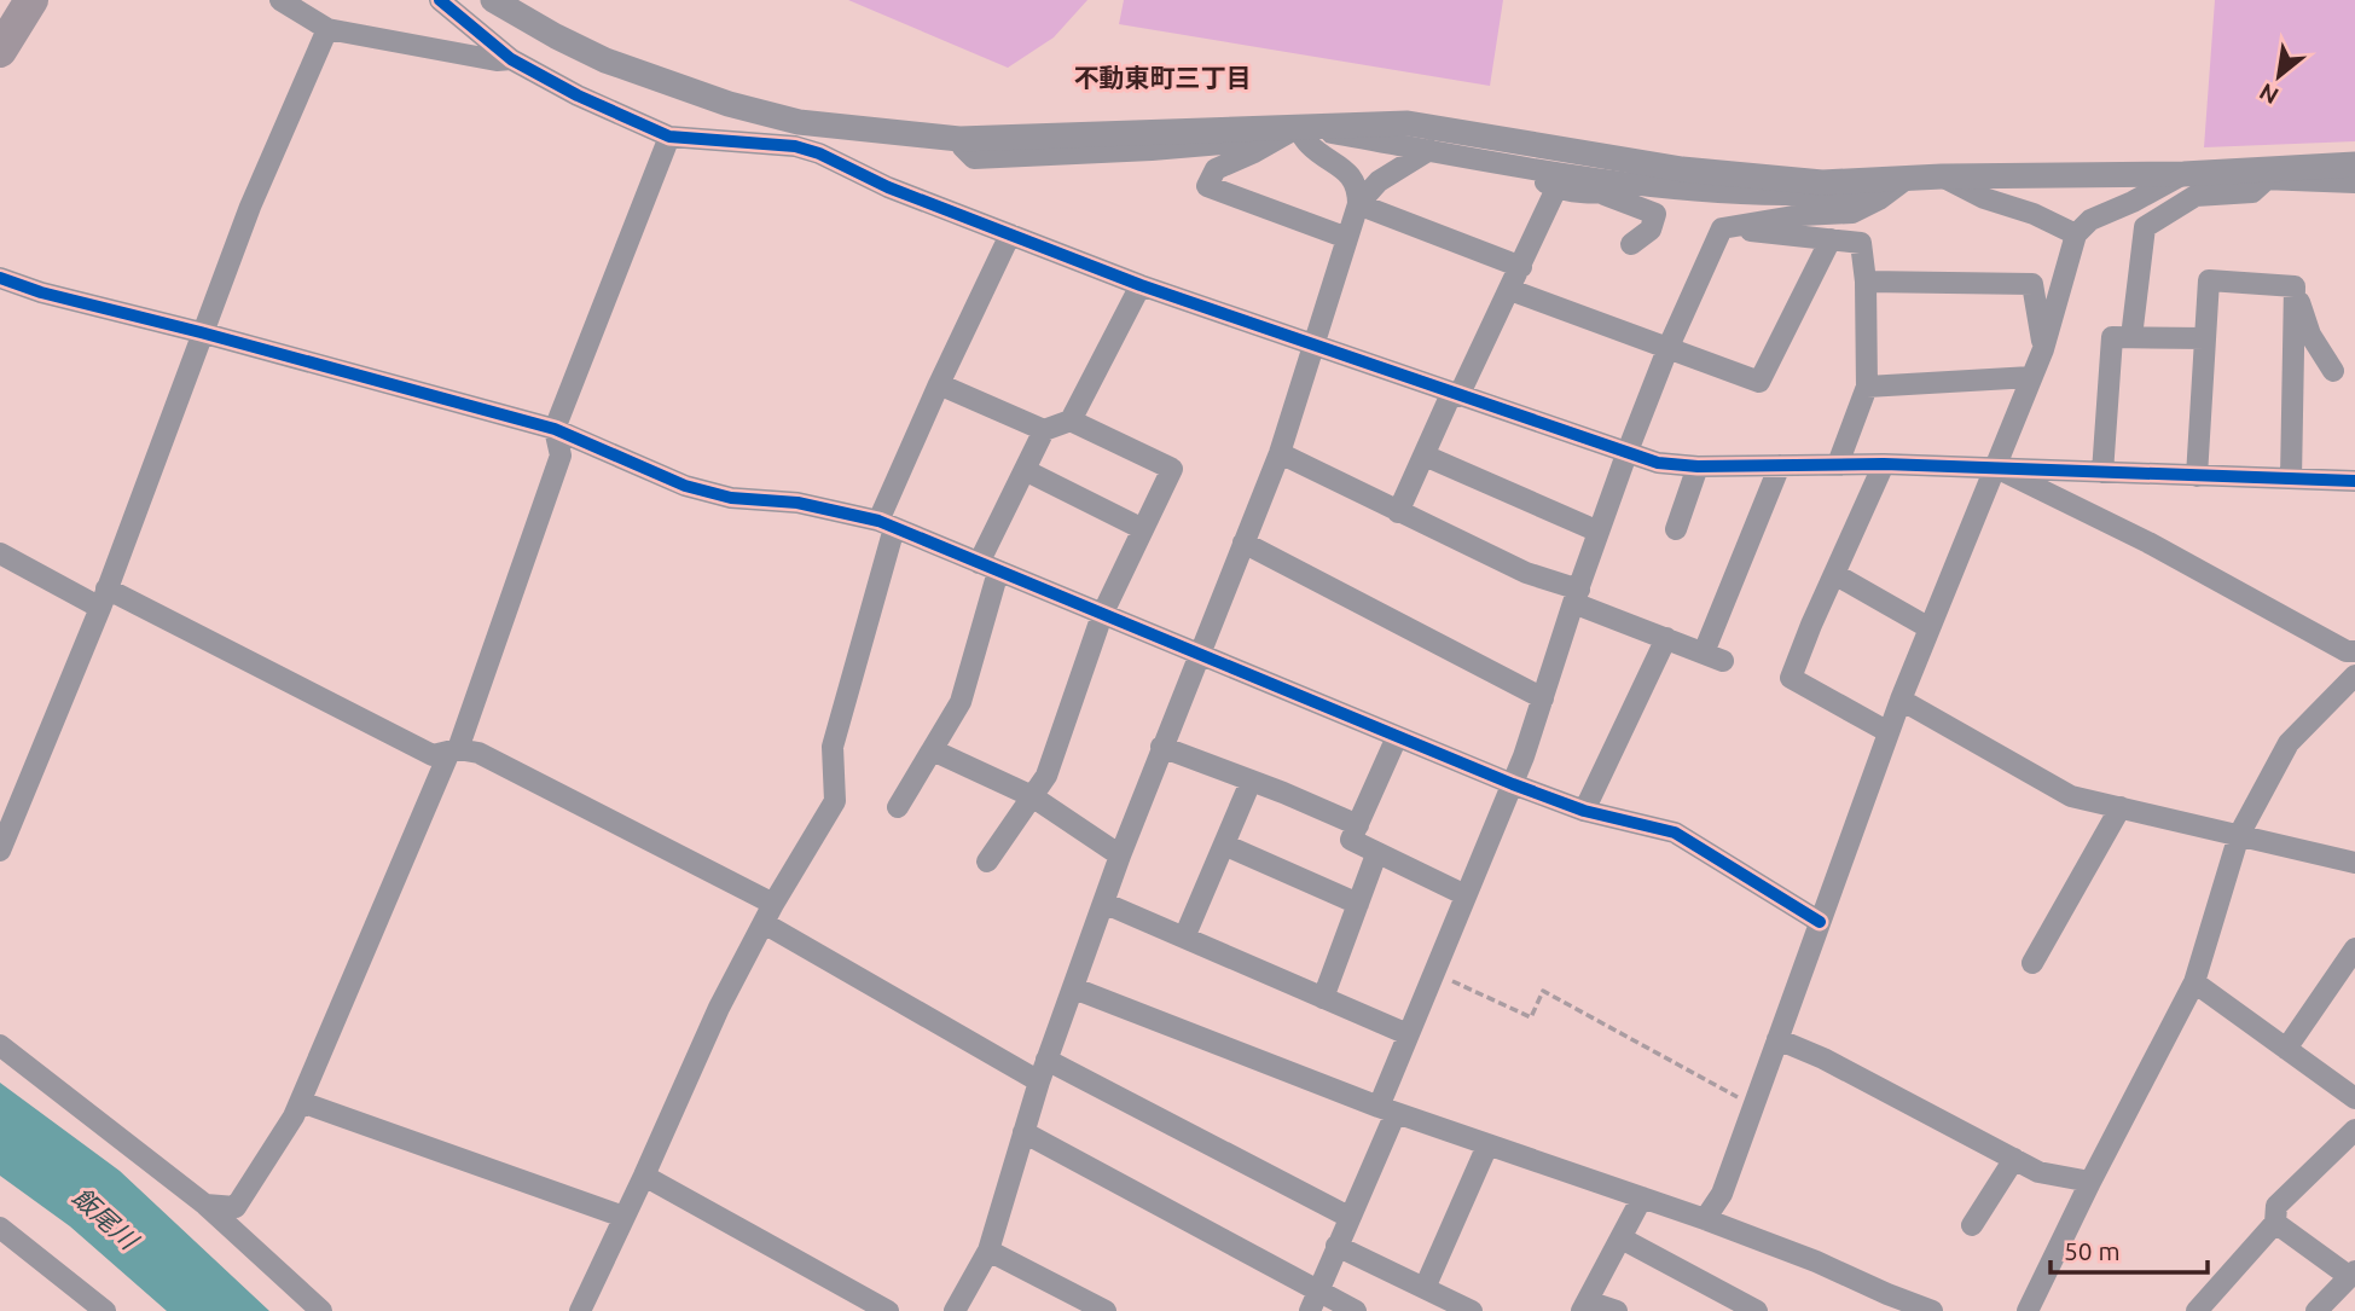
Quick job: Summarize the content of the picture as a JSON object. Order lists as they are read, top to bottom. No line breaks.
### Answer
{"districts":["不動東町三丁目"],"water":["飯尾川"],"scale_bar":"50 m","north":"bottom left"}
